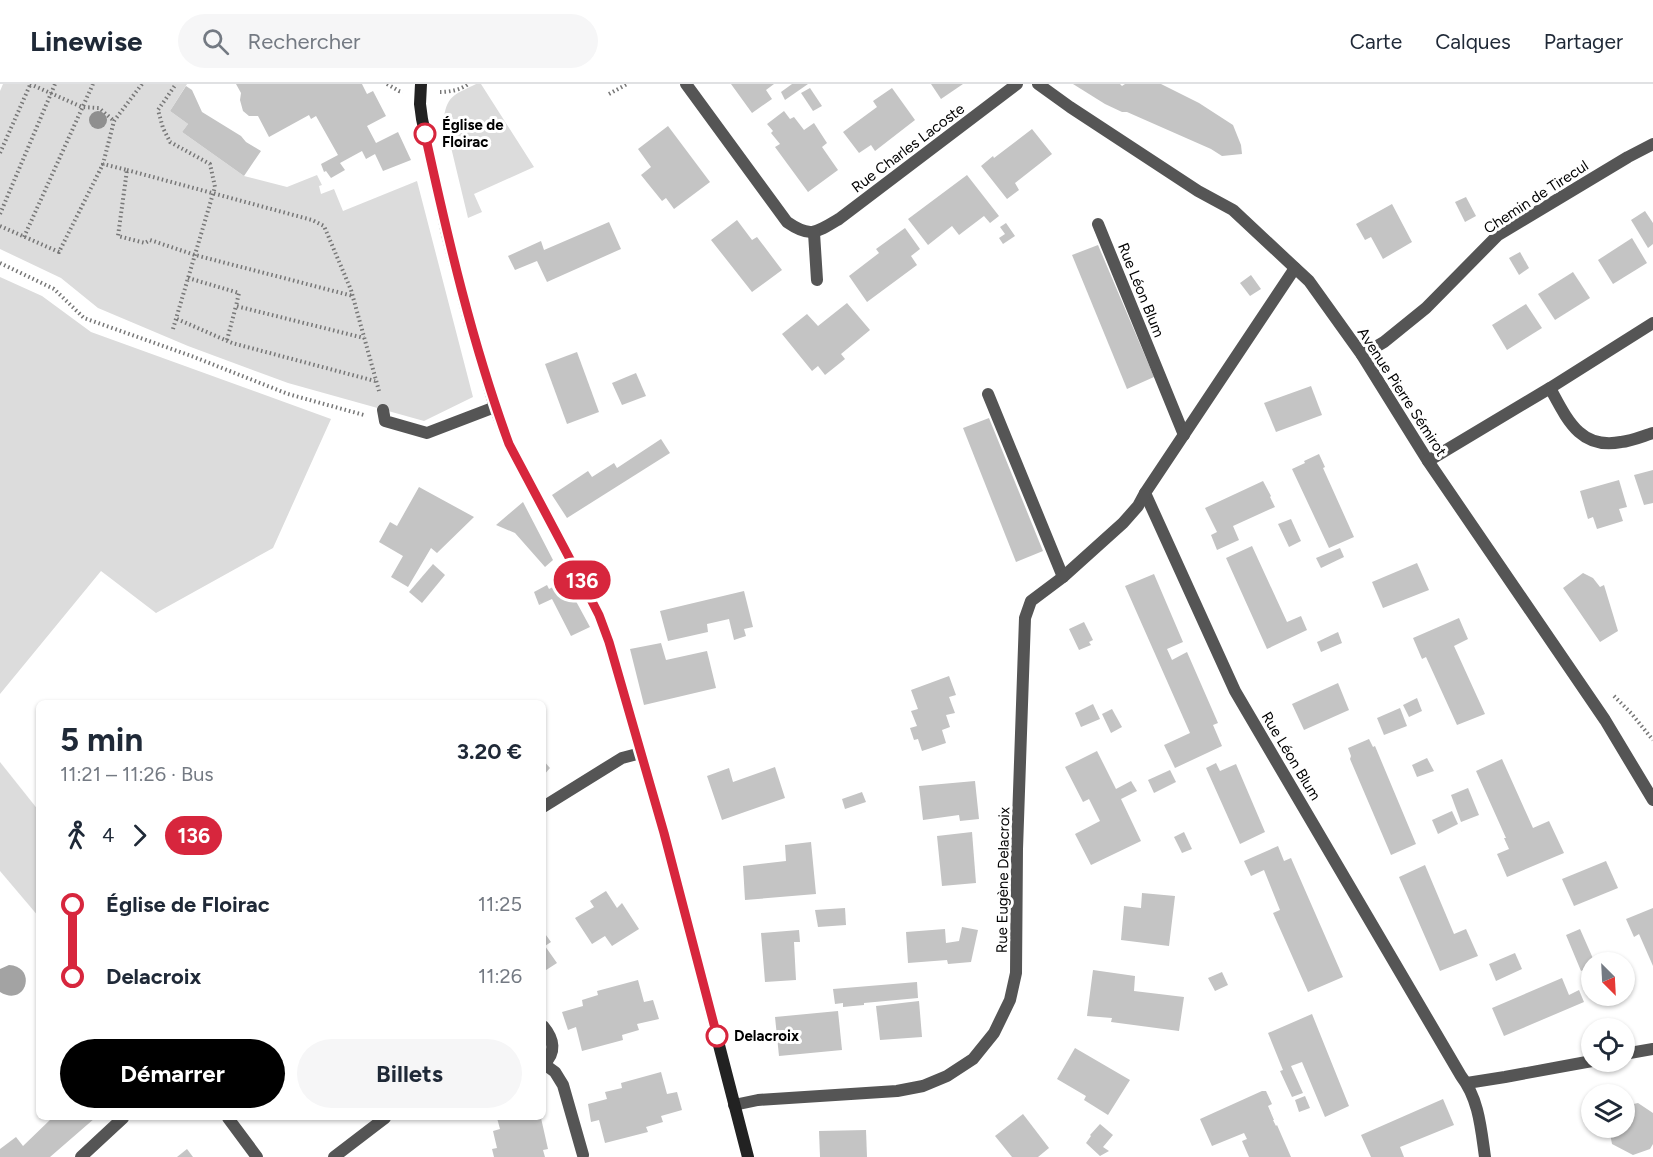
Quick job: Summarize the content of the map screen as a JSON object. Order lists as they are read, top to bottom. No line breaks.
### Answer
{"streets":{"street":["Rue Charles Lacoste","Chemin de Tirecul","Rue Léon Blum","Avenue Pierre Sémirot","Rue Eugène Delacroix"]},"crossings":[["Chemin de Tirecul","Avenue Pierre Sémirot"],["Rue Léon Blum","Rue Eugène Delacroix"]],"places":["Église de Floirac","Delacroix"],"lines":["bus line 136"],"north":"bottom right","page":{"header":"Linewise","search":"Rechercher","nav":["Carte","Calques","Partager"],"on_map":"136","heading":["5 min","11:21 – 11:26 · Bus","3.20 €"],"legs":["4","136"],"list":[{"name":"Église de Floirac","value":"11:25"},{"name":"Delacroix","value":"11:26"}],"buttons":["Démarrer","Billets"]}}
